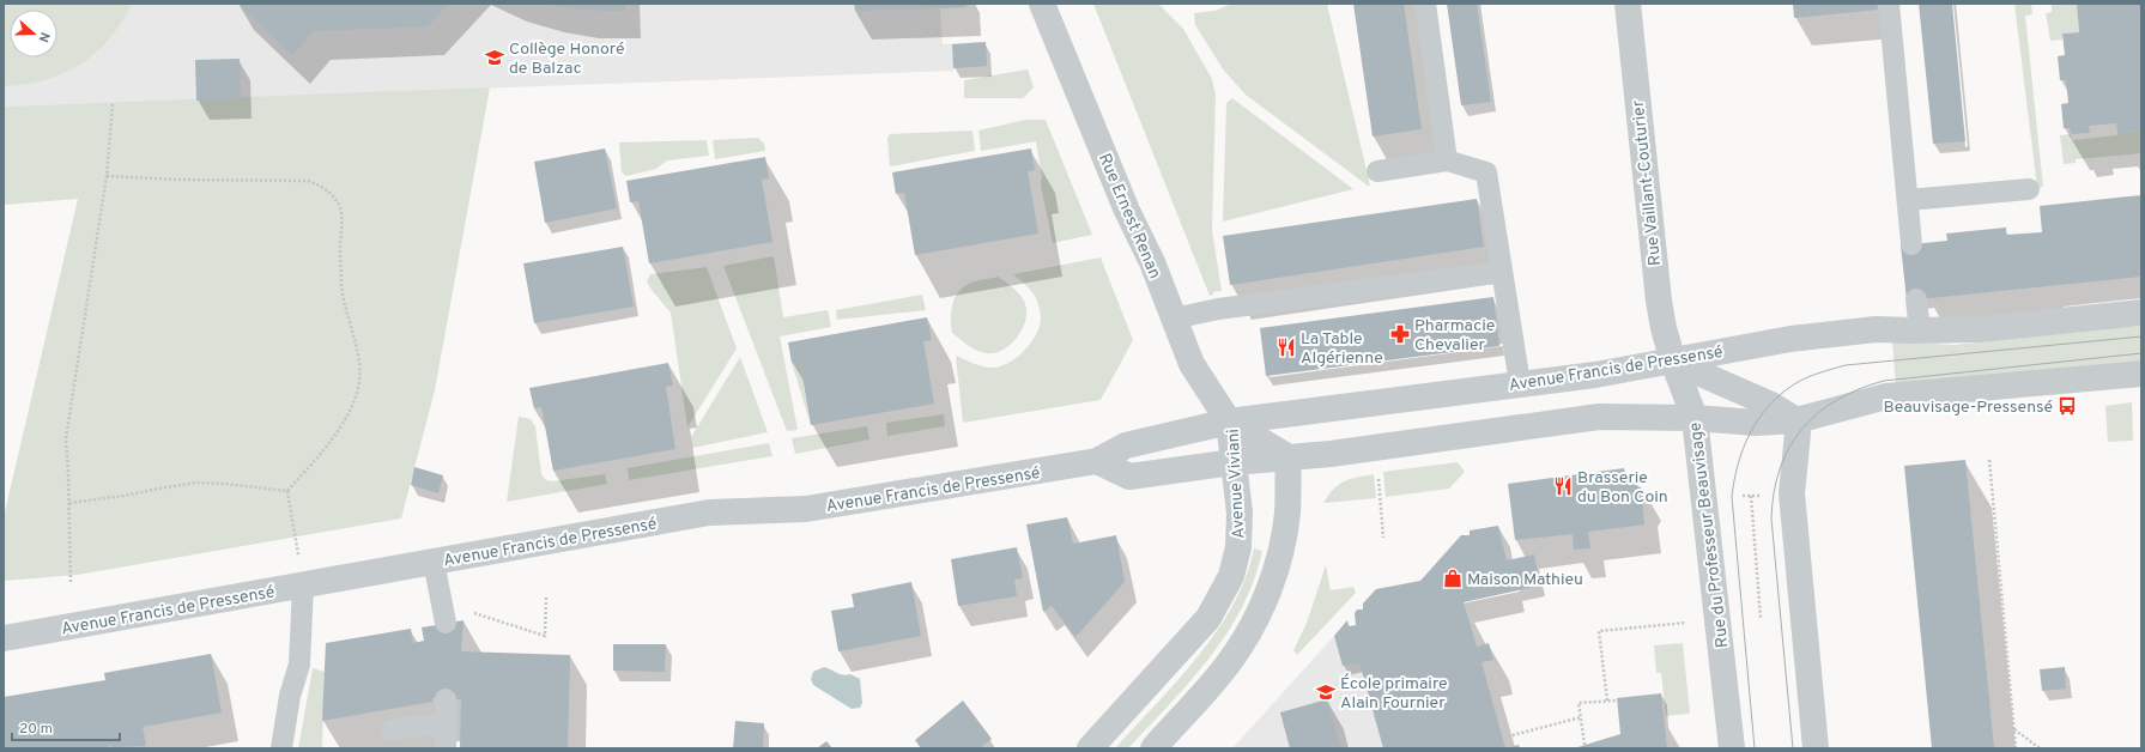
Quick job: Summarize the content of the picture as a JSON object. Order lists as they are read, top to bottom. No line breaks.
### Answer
{"streets":{"street":["Rue Vaillant-Couturier","Rue Ernest Renan","Avenue Francis de Pressensé","Avenue Viviani","Rue du Professeur Beauvisage"]},"crossings":[["Rue Vaillant-Couturier","Avenue Francis de Pressensé"],["Rue Vaillant-Couturier","Rue du Professeur Beauvisage"],["Rue Ernest Renan","Avenue Francis de Pressensé"],["Rue Ernest Renan","Avenue Viviani"],["Avenue Francis de Pressensé","Avenue Viviani"],["Avenue Francis de Pressensé","Rue du Professeur Beauvisage"]],"places":{"school or university":["Collège Honoré de Balzac","École primaire Alain Fournier"],"pharmacy":["Pharmacie Chevalier"],"restaurant":["La Table Algérienne","Brasserie du Bon Coin"],"bus stop":["Beauvisage-Pressensé"],"shop":["Maison Mathieu"]},"scale_bar":"20 m","north":"right"}
